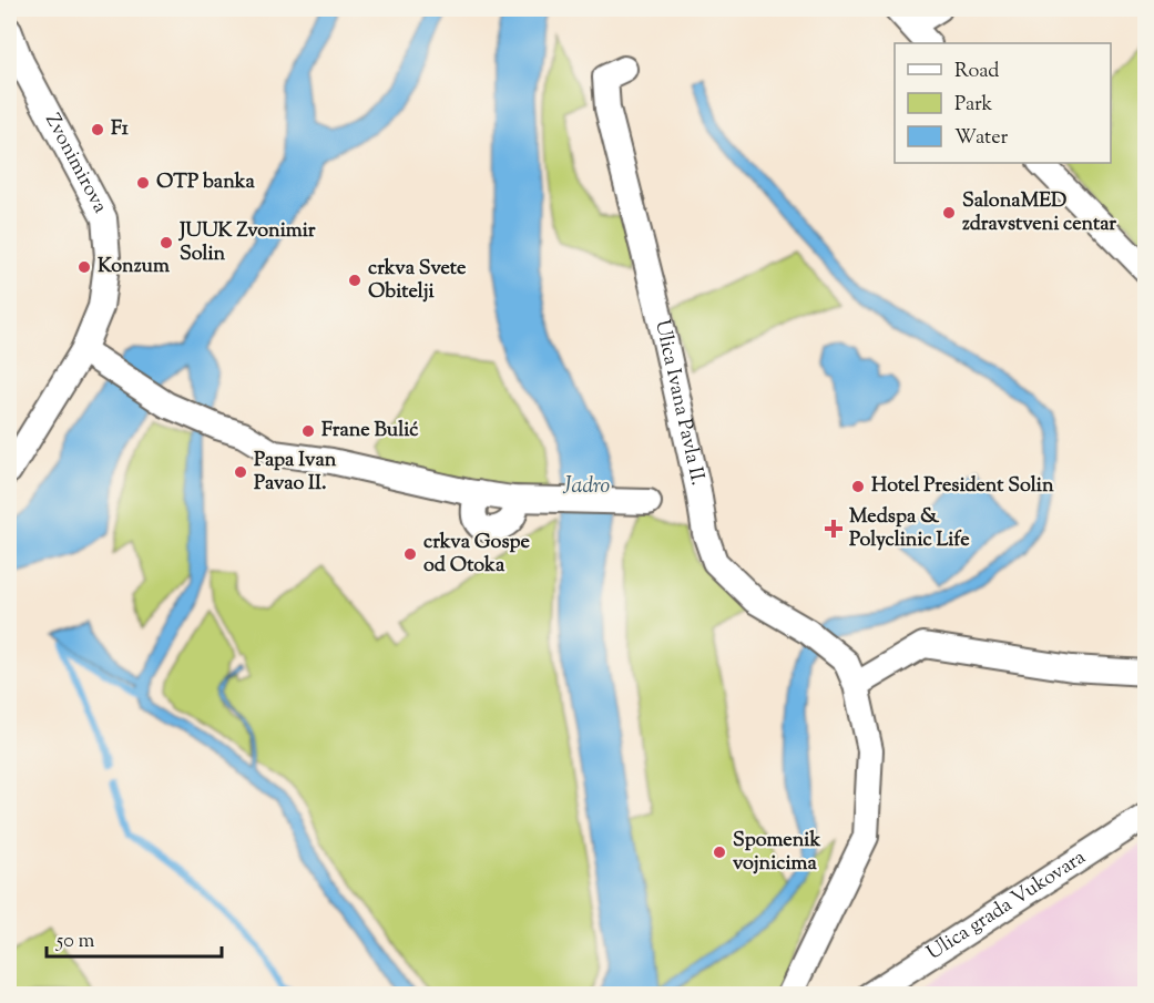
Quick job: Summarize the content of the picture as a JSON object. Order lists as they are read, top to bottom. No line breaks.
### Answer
{"streets":{"street":["Zvonimirova","Ulica Ivana Pavla II.","Ulica grada Vukovara"]},"water":["Jadro"],"places":{"other":["F1","OTP banka","SalonaMED zdravstveni centar","JUUK Zvonimir Solin","Konzum","crkva Svete Obitelji","Frane Bulić","Papa Ivan Pavao II.","Hotel President Solin","crkva Gospe od Otoka","Spomenik vojnicima"],"health":["Medspa & Polyclinic Life"]},"legend":["Road","Park","Water"],"scale_bar":"50 m"}
